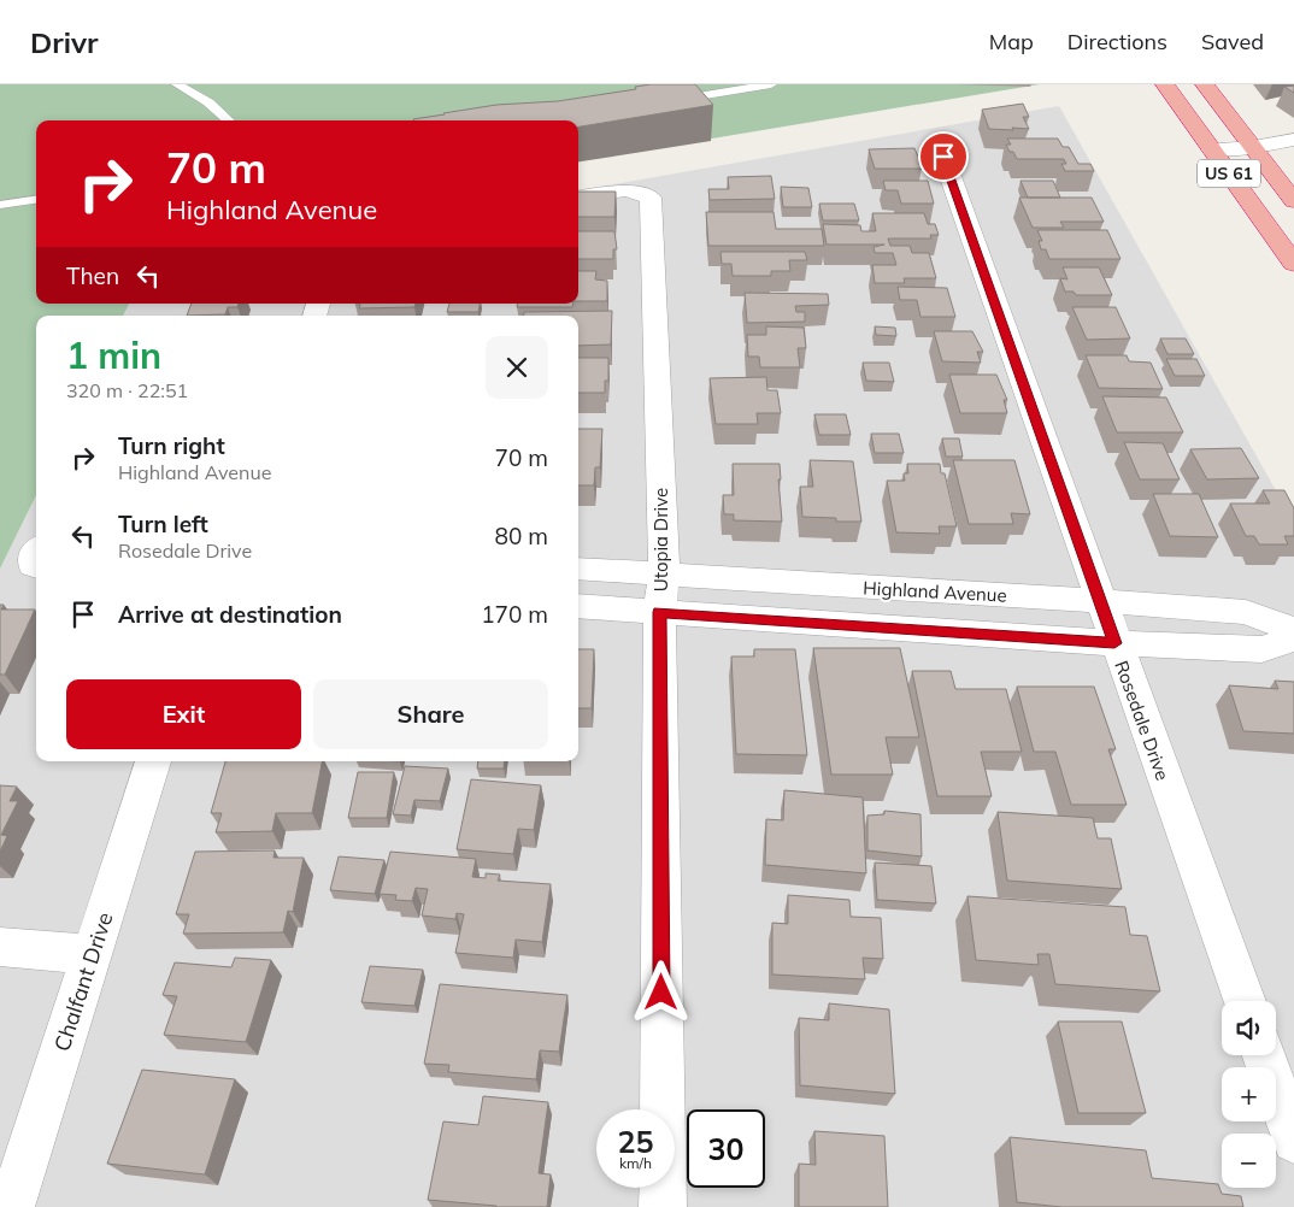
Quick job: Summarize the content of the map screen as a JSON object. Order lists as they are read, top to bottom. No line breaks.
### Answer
{"streets":{"highway":["US 61"],"street":["Utopia Drive","Highland Avenue","Rosedale Drive","Chalfant Drive"]},"crossings":[["Utopia Drive","Highland Avenue"],["Highland Avenue","Rosedale Drive"]],"page":{"header":"Drivr","nav":["Map","Directions","Saved"],"turn":["70 m","Highland Avenue"],"then":"Then","heading":["1 min","320 m · 22:51"],"list":[{"name":"Turn right","note":"Highland Avenue","value":"70 m"},{"name":"Turn left","note":"Rosedale Drive","value":"80 m"},{"name":"Arrive at destination","value":"170 m"}],"buttons":["Exit","Share"],"map_buttons":["+","−"],"speed":"25 km/h","limit":"30"}}
